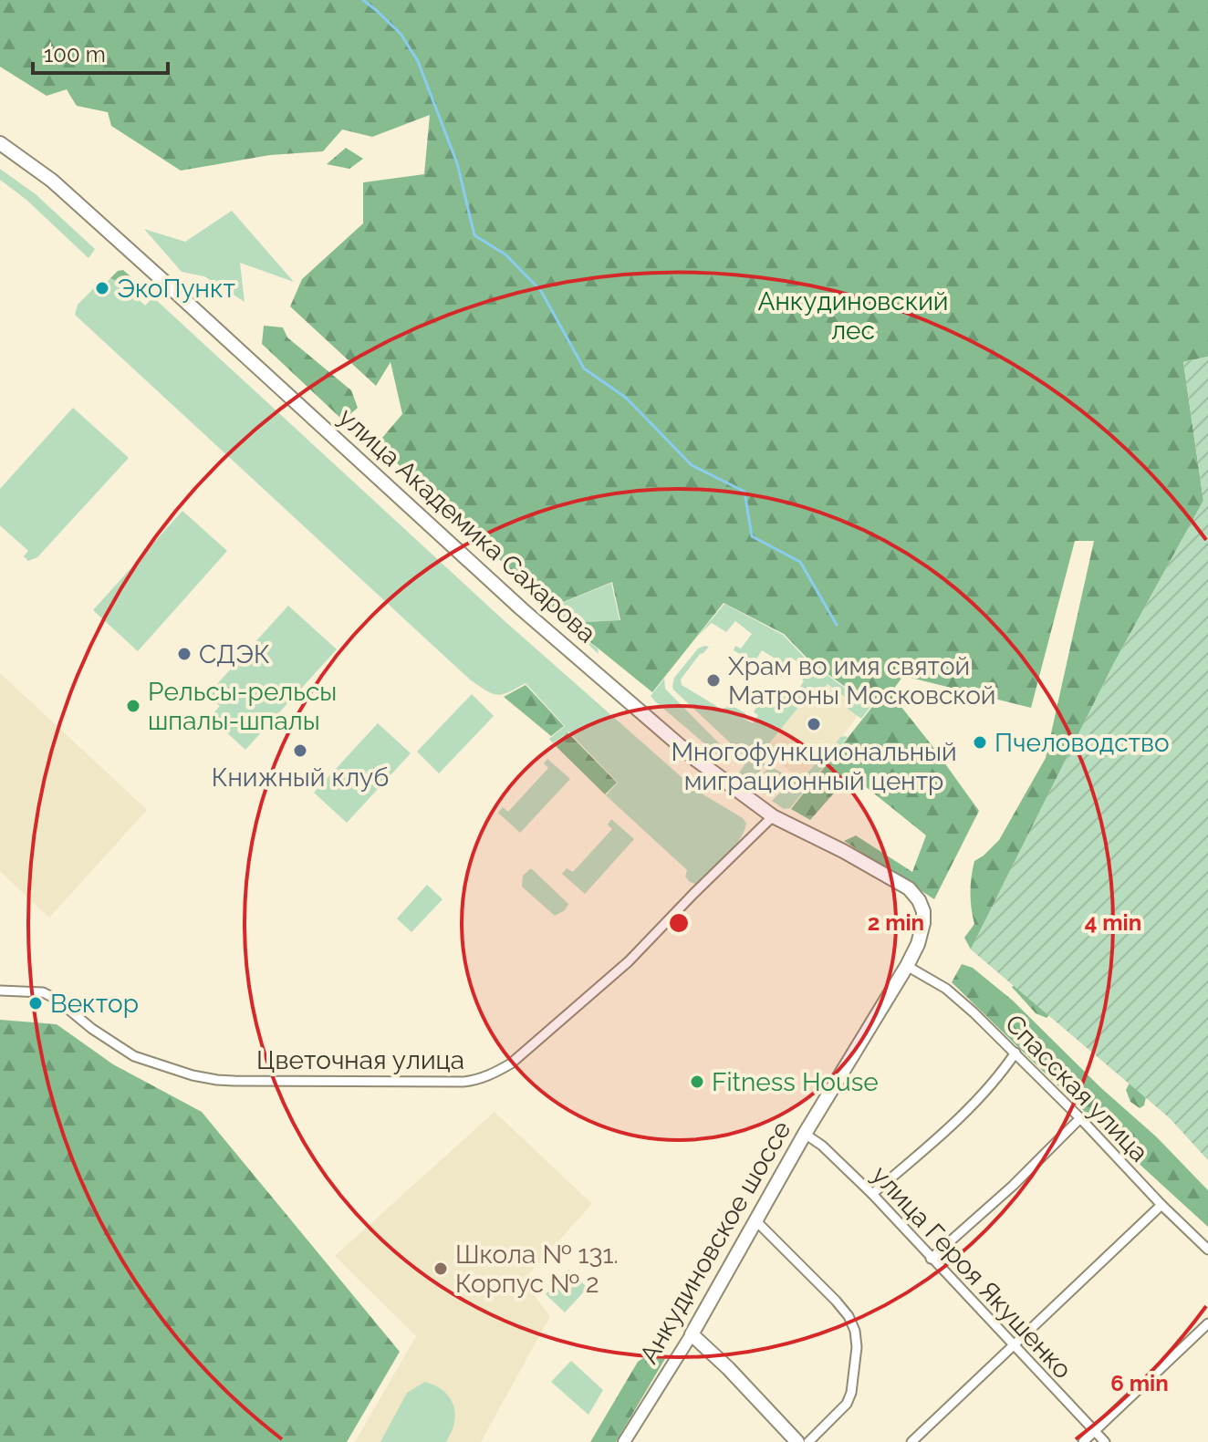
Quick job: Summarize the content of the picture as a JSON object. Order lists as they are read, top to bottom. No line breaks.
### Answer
{"streets":{"main road":["улица Академика Сахарова","Анкудиновское шоссе"],"street":["Цветочная улица","Спасская улица","улица Героя Якушенко"]},"crossings":[["улица Академика Сахарова","Цветочная улица"],["улица Академика Сахарова","Анкудиновское шоссе"],["Спасская улица","Анкудиновское шоссе"],["Анкудиновское шоссе","улица Героя Якушенко"]],"parks":["Анкудиновский лес"],"places":["ЭкоПункт","СДЭК","Храм во имя святой Матроны Московской","Рельсы-рельсы шпалы-шпалы","Многофункциональный миграционный центр","Пчеловодство","Книжный клуб","Вектор","Fitness House","Школа № 131. Корпус № 2"],"scale_bar":"100 m","rings":["2 min","4 min","6 min"]}
